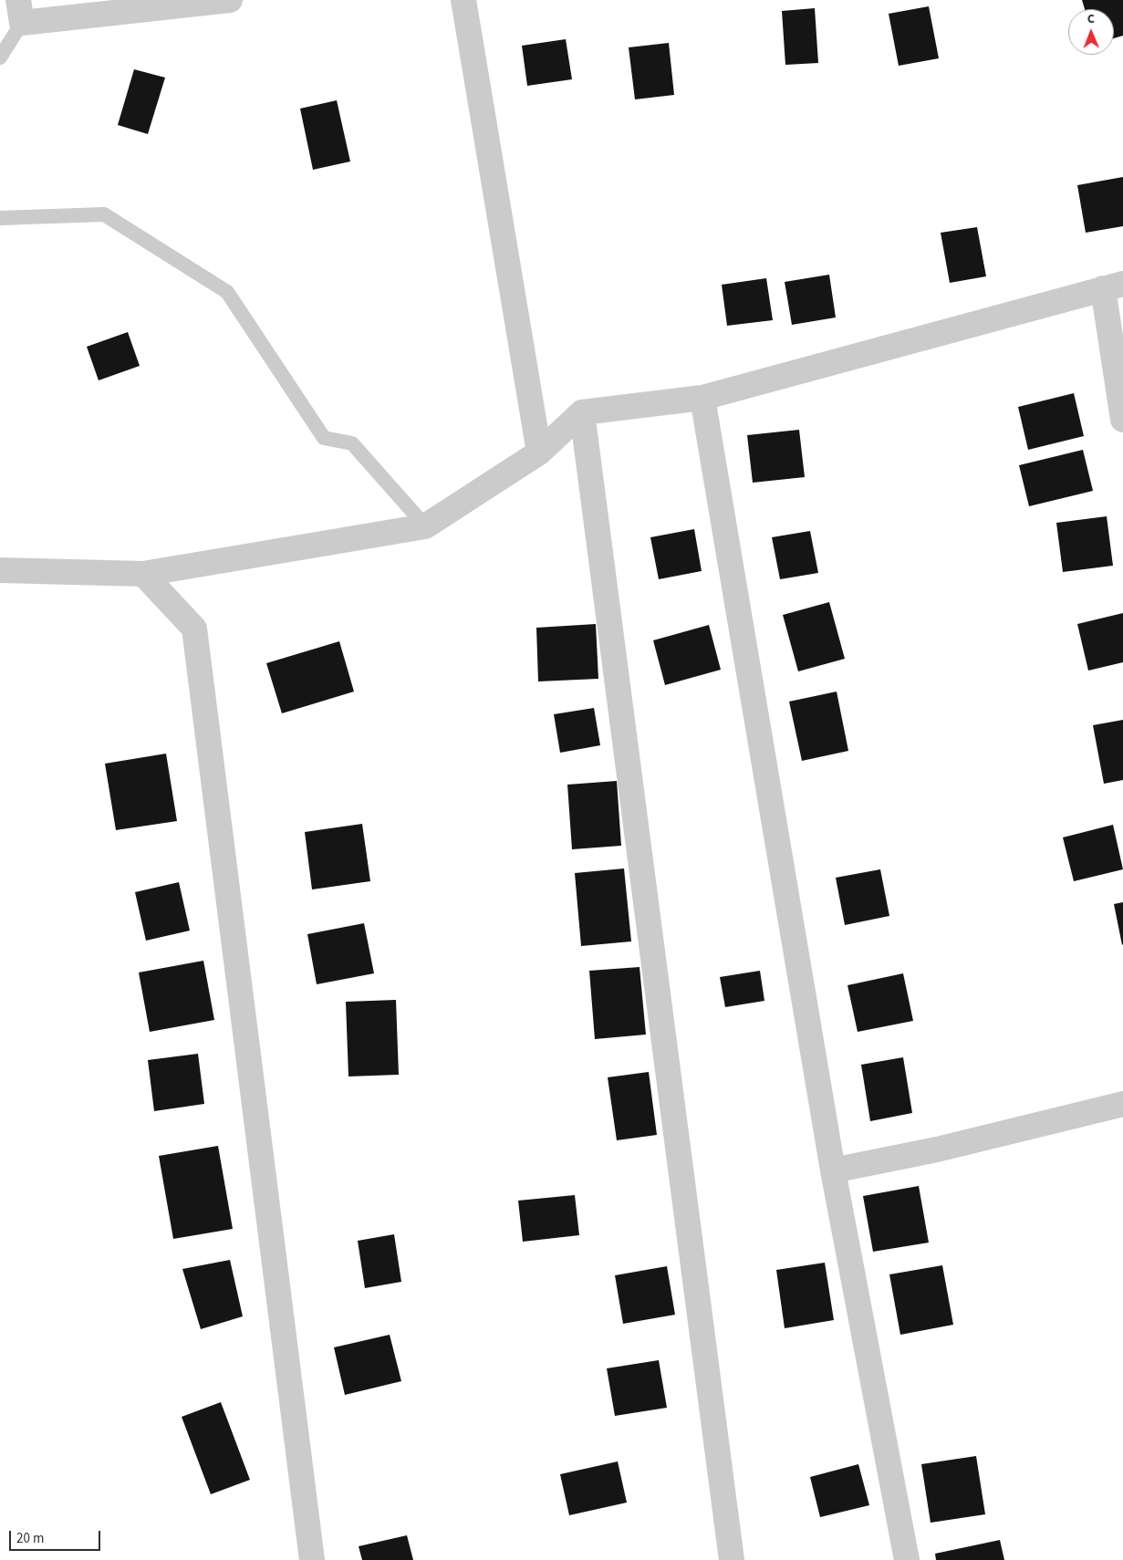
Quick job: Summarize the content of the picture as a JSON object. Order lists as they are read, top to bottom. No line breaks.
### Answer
{"scale_bar":"20 m","north":"top"}
